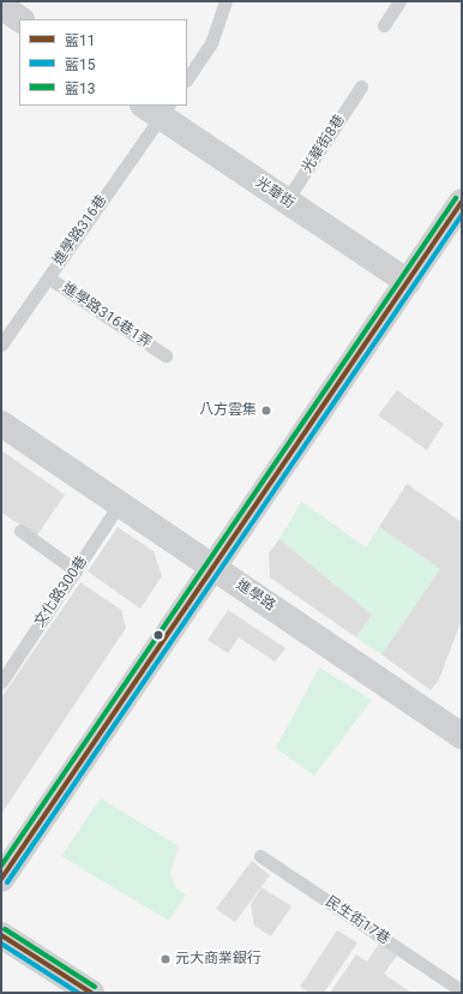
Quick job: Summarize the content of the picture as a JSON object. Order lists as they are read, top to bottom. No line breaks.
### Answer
{"streets":{"street":["光華街","進學路"],"lane":["光華街8巷","進學路316巷","進學路316巷1弄","文化路300巷","民生街17巷"]},"crossings":[["光華街8巷","光華街"],["光華街","進學路316巷"],["進學路316巷","進學路316巷1弄"],["文化路300巷","進學路"]],"places":["八方雲集","元大商業銀行"],"lines":["transit line 藍13","transit line 藍11","transit line 藍15"],"legend":["藍11","藍15","藍13"]}
